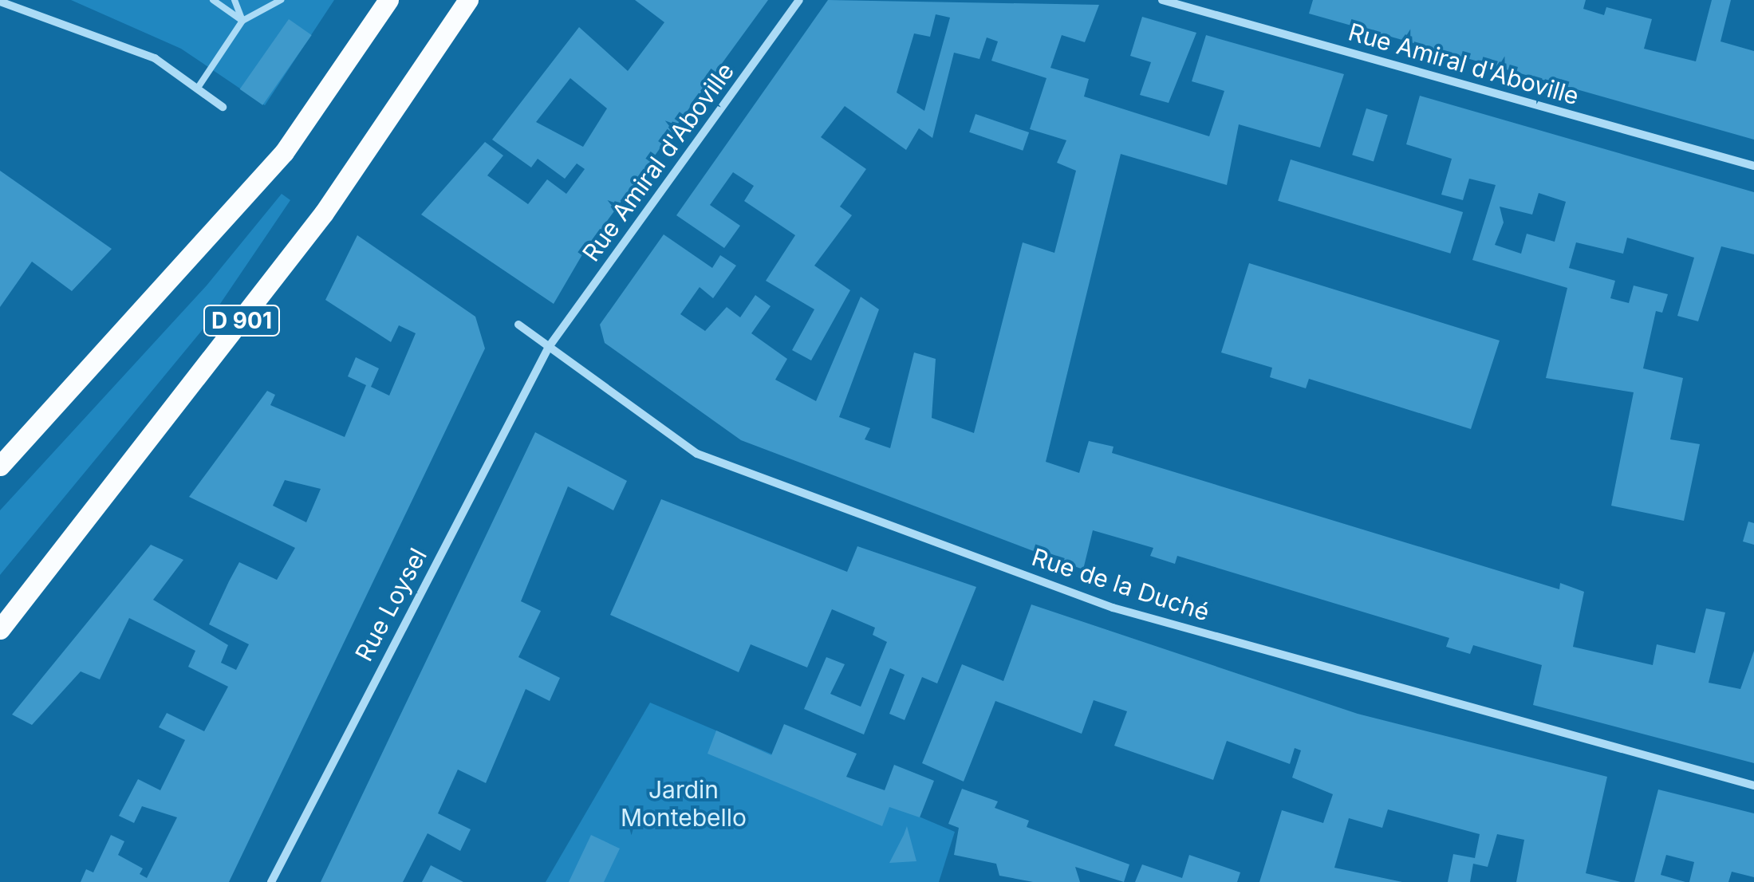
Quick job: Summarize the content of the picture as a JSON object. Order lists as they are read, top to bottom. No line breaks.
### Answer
{"streets":{"main road":["D 901"],"street":["Rue Amiral d'Aboville","Rue de la Duché","Rue Loysel"]},"crossings":[["Rue Amiral d'Aboville","Rue de la Duché"],["Rue Amiral d'Aboville","Rue Loysel"],["Rue de la Duché","Rue Loysel"]],"parks":["Jardin Montebello"]}
